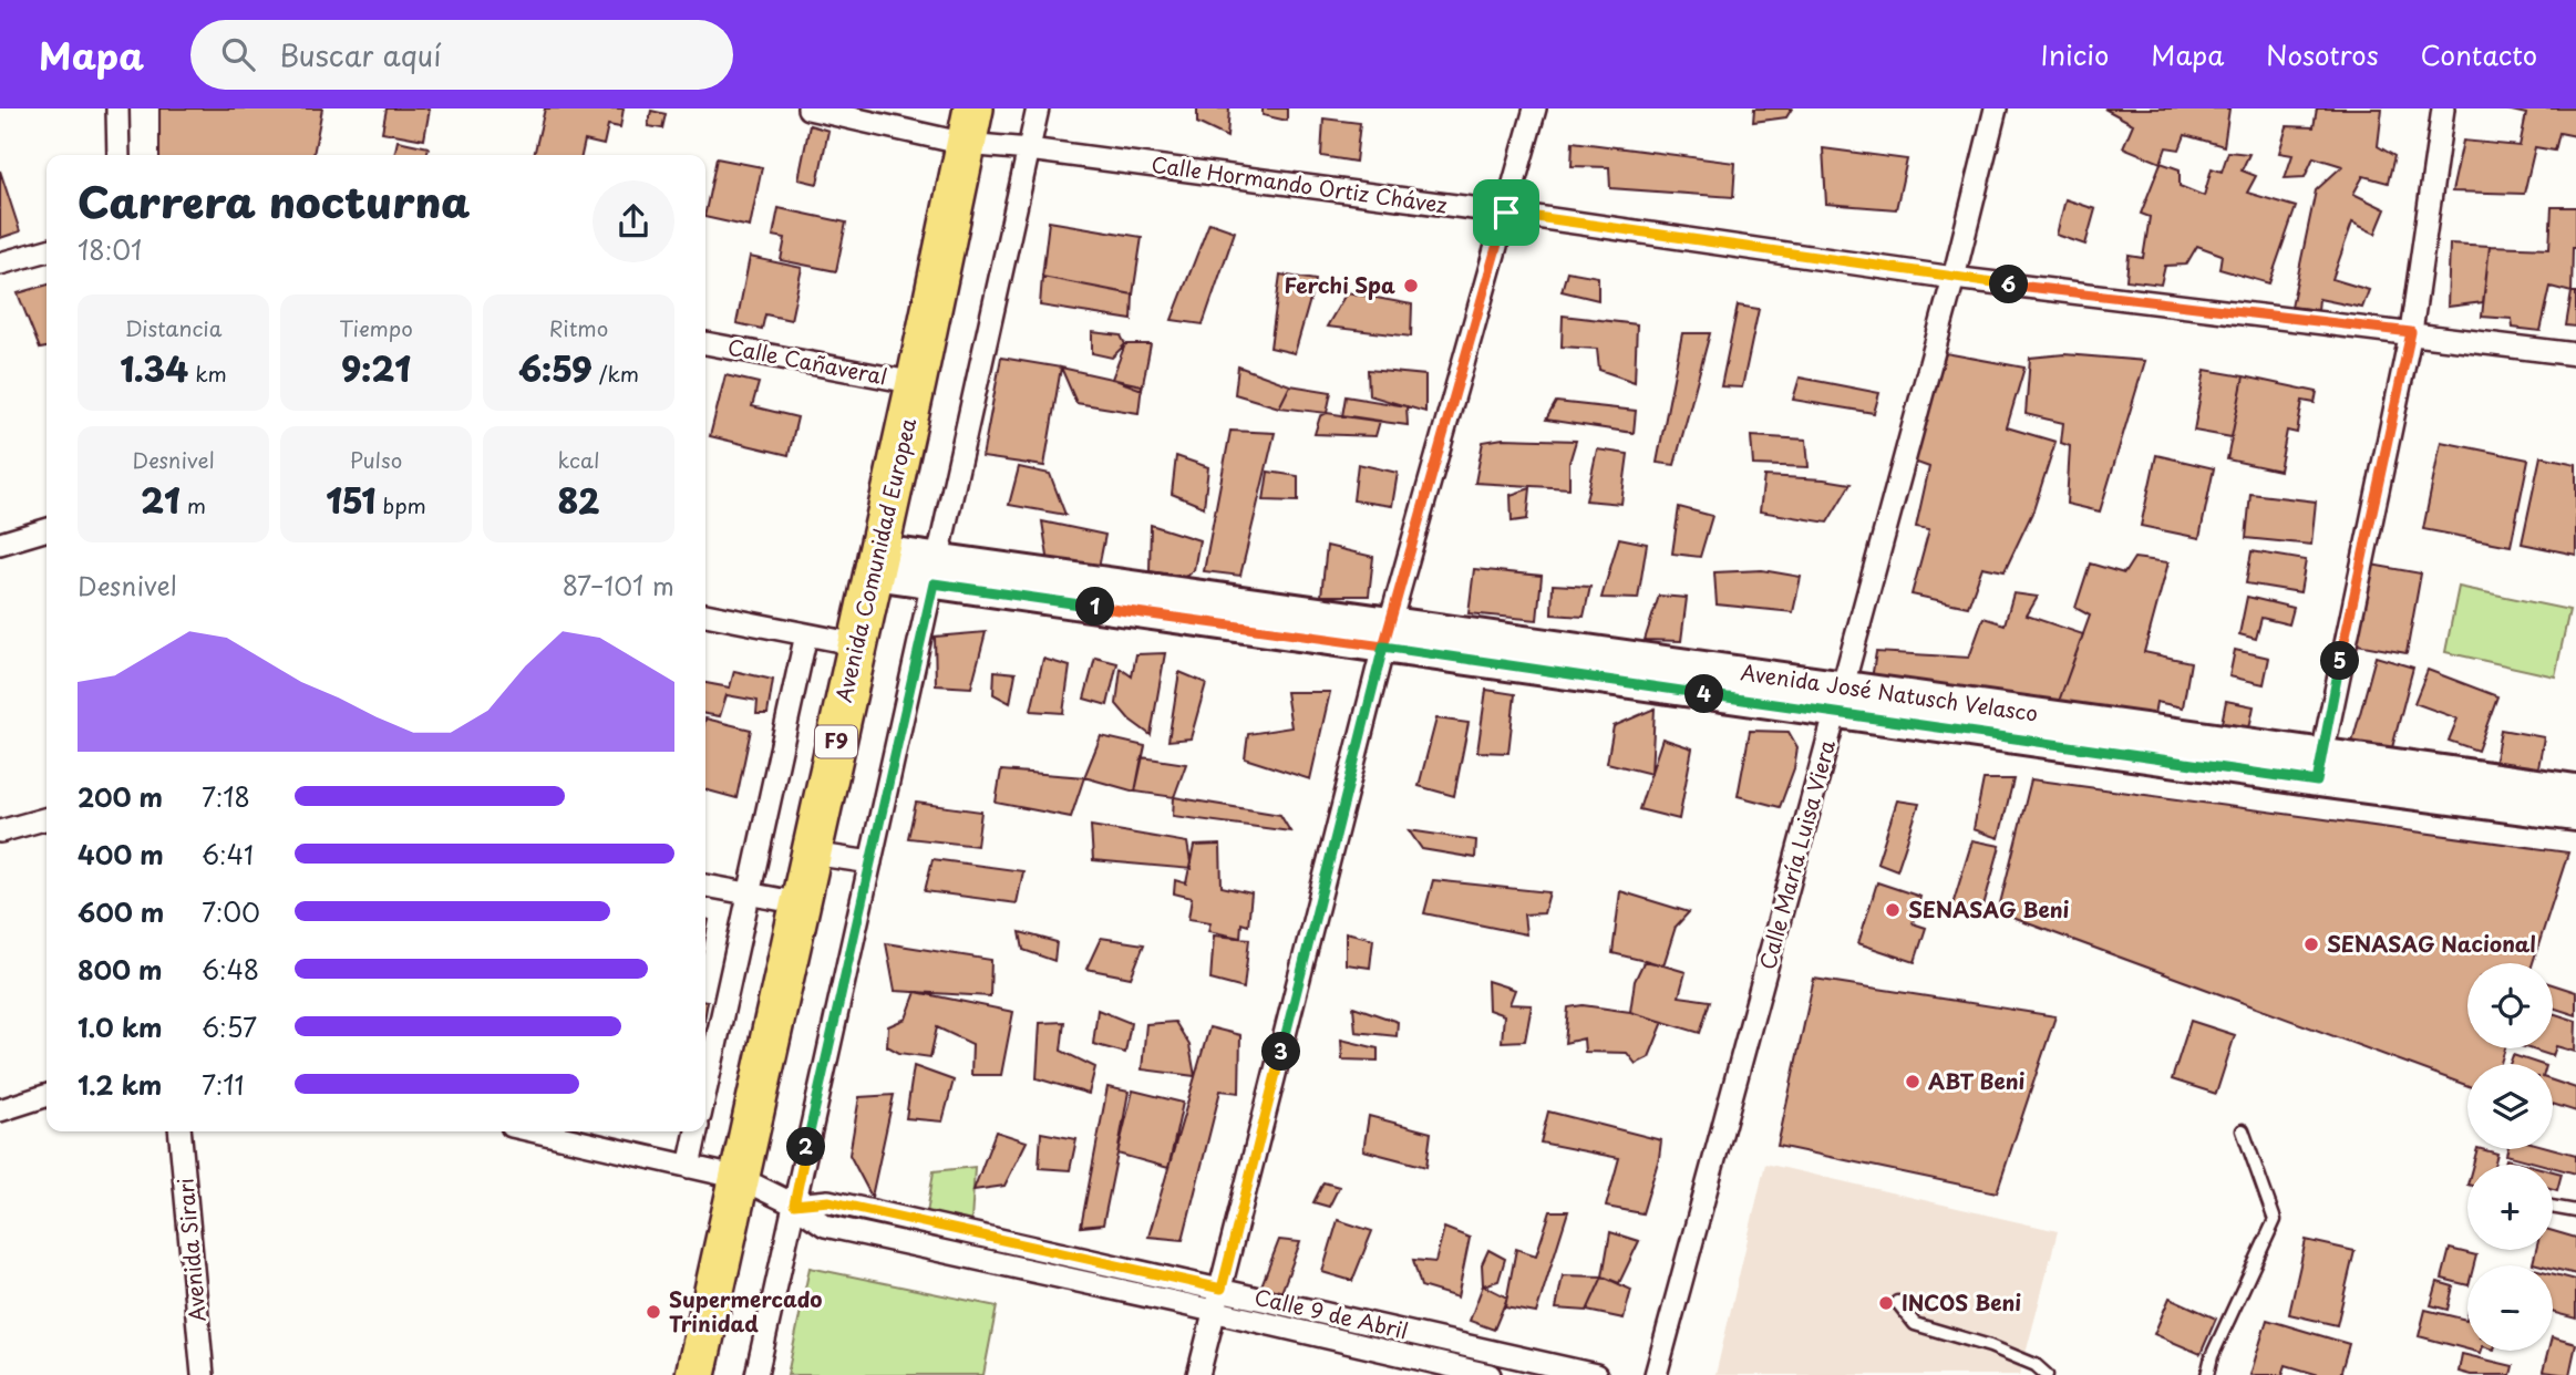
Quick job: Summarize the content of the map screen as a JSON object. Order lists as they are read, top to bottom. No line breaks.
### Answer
{"streets":{"highway":["Avenida Comunidad Europea","F9"],"main road":["Avenida José Natusch Velasco"],"street":["Calle Hormando Ortiz Chávez","Calle Cañaveral","Calle María Luisa Viera","Avenida Sirari","Calle 9 de Abril"]},"crossings":[["Calle Hormando Ortiz Chávez","Avenida Comunidad Europea"],["Calle Hormando Ortiz Chávez","Calle María Luisa Viera"],["Calle Cañaveral","Avenida Comunidad Europea"],["Avenida Comunidad Europea","Avenida José Natusch Velasco"],["Avenida Comunidad Europea","Calle 9 de Abril"],["Avenida José Natusch Velasco","Calle María Luisa Viera"]],"places":["Ferchi Spa","SENASAG Beni","SENASAG Nacional","ABT Beni","INCOS Beni","Supermercado Trinidad"],"page":{"header":"Mapa","search":"Buscar aquí","nav":["Inicio","Mapa","Nosotros","Contacto"],"heading":["Carrera nocturna","18:01"],"pins":["6","1","5","4","3","2"],"stats":[["Distancia","1.34 km"],["Tiempo","9:21"],["Ritmo","6:59 /km"],["Desnivel","21 m"],["Pulso","151 bpm"],["kcal","82"]],"chart":["Desnivel","87–101 m"],"list":[{"name":"200 m","note":"7:18"},{"name":"400 m","note":"6:41"},{"name":"600 m","note":"7:00"},{"name":"800 m","note":"6:48"},{"name":"1.0 km","note":"6:57"},{"name":"1.2 km","note":"7:11"}],"map_buttons":["+","−"]}}
